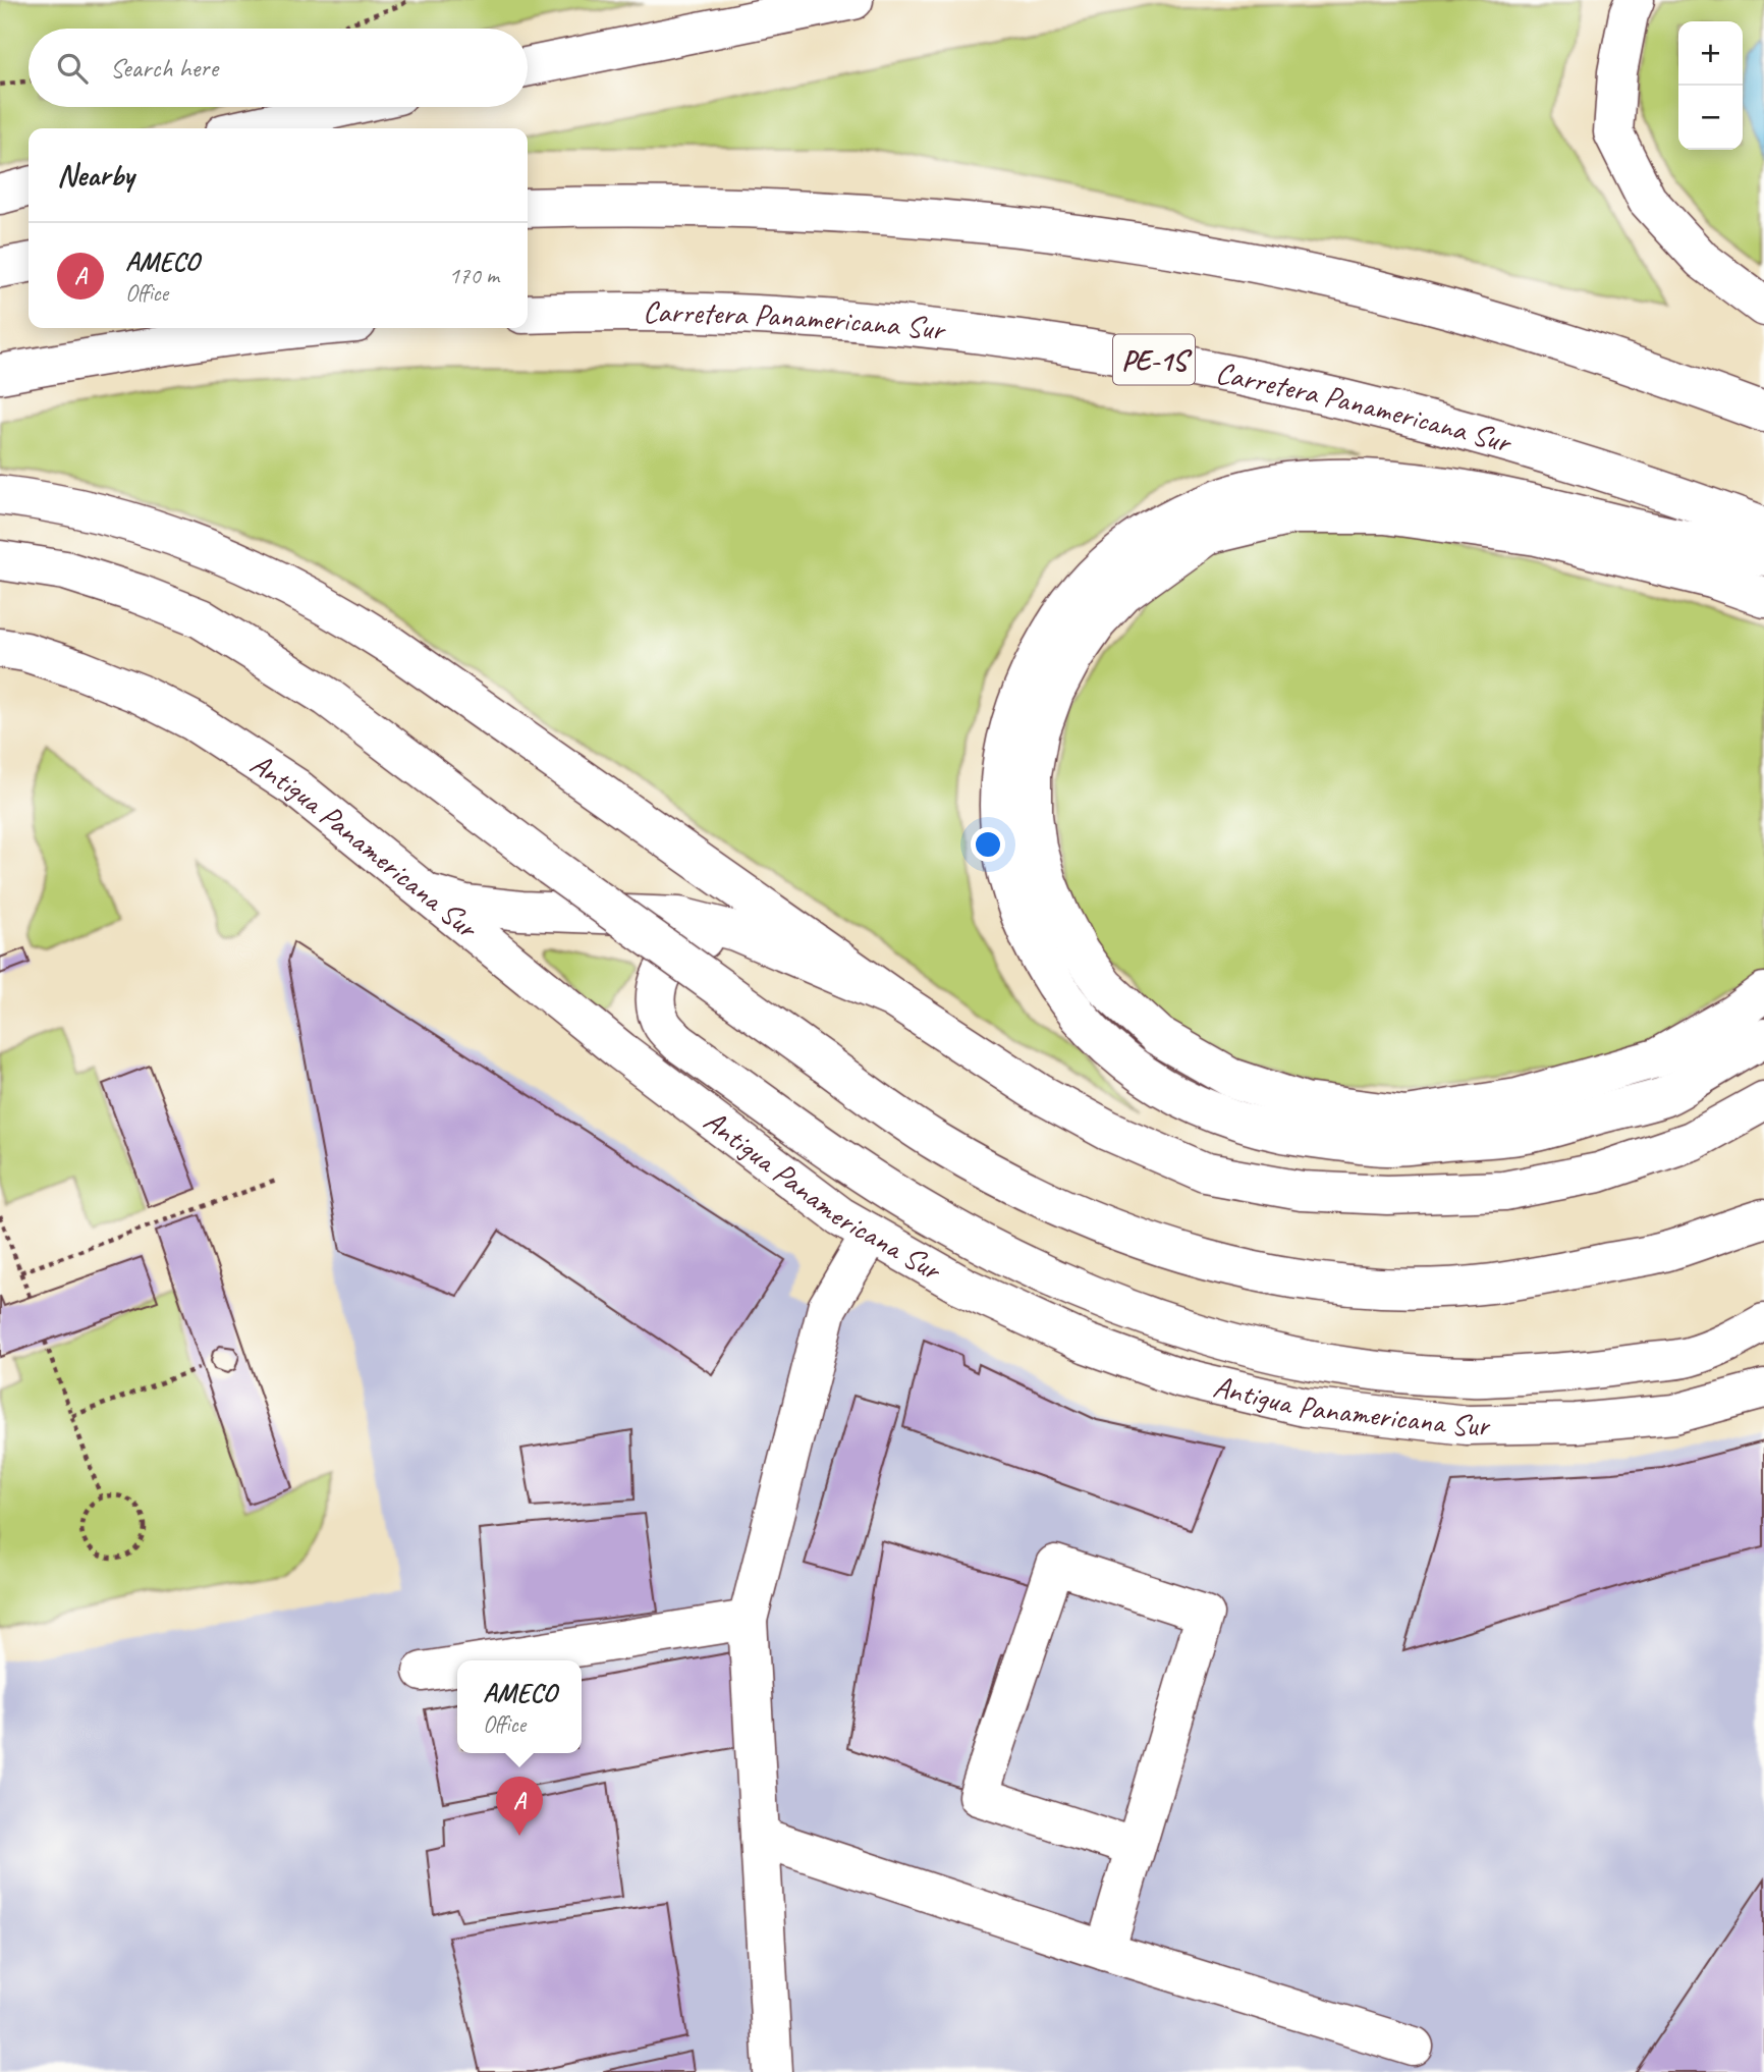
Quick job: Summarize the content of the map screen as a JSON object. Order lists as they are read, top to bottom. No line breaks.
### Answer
{"streets":{"main road":["Carretera Panamericana Sur","PE-1S","Antigua Panamericana Sur"]},"page":{"map_buttons":["+","−"],"search":"Search here","heading":"Nearby","list":[{"mark":"A","name":"AMECO","note":"Office","value":"170 m"}],"popup":["AMECO","Office"],"pins":"A"}}
